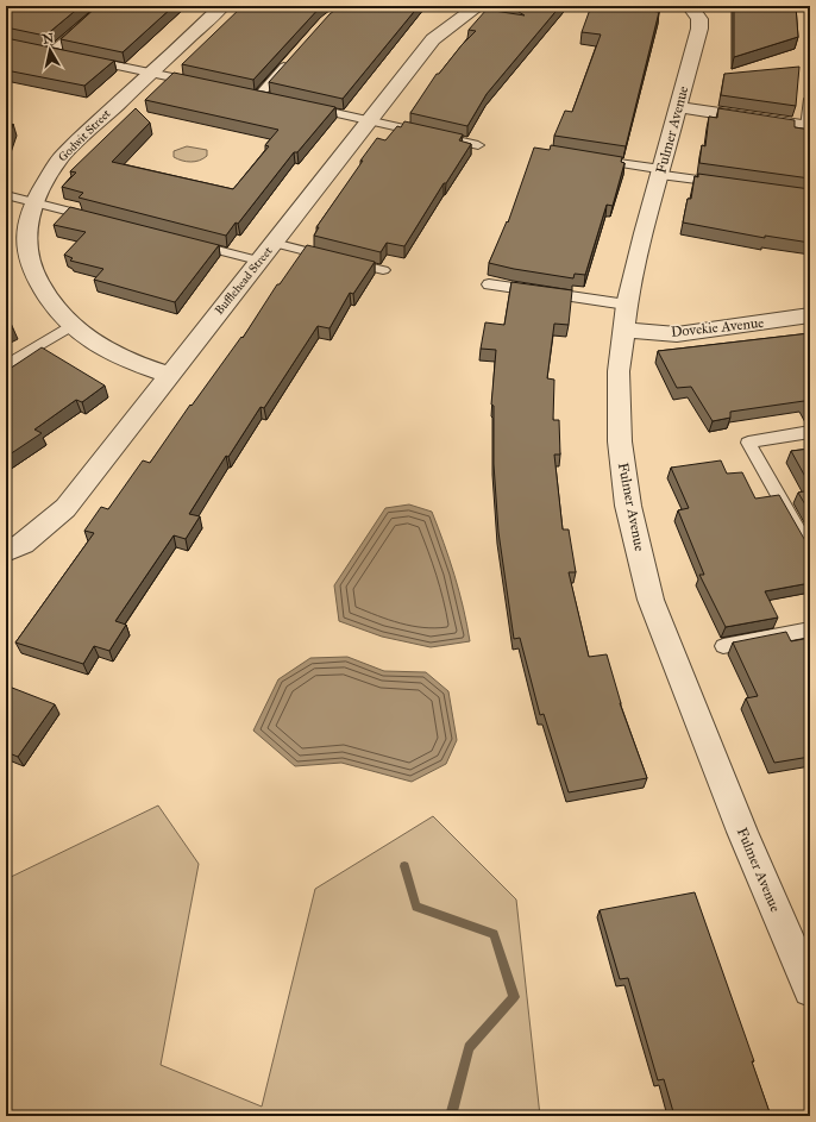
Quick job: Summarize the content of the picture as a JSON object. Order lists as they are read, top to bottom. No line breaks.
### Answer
{"streets":{"street":["Fulmer Avenue","Godwit Street","Bufflehead Street","Dovekie Avenue"]},"crossings":[["Fulmer Avenue","Dovekie Avenue"],["Godwit Street","Bufflehead Street"]],"north":"top"}
